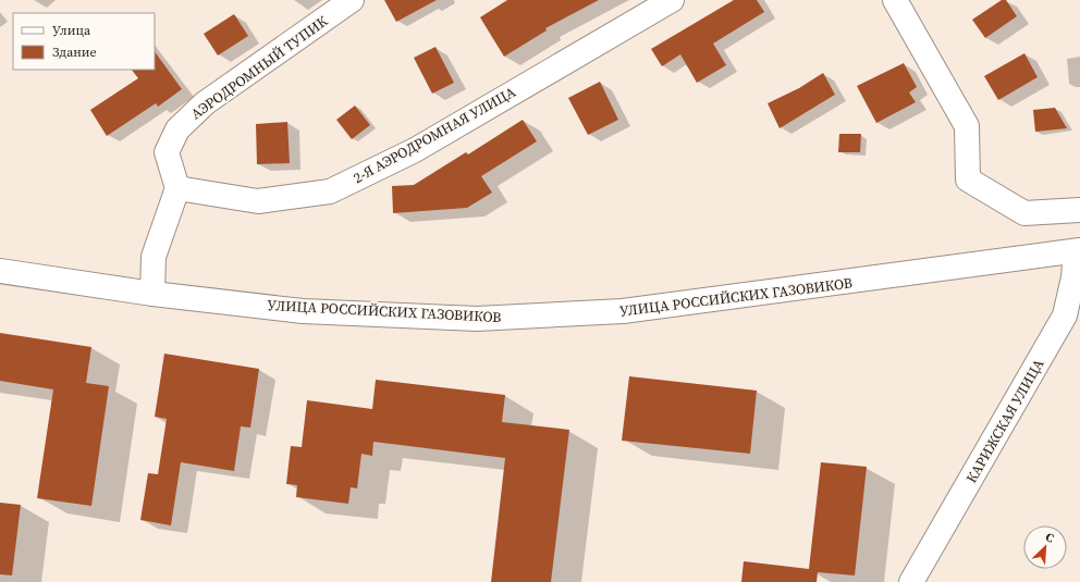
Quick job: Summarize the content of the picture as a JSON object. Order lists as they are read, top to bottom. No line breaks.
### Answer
{"streets":{"street":["АЭРОДРОМНЫЙ ТУПИК","2-Я АЭРОДРОМНАЯ УЛИЦА","УЛИЦА РОССИЙСКИХ ГАЗОВИКОВ","КАРИЖСКАЯ УЛИЦА"]},"crossings":[["АЭРОДРОМНЫЙ ТУПИК","2-Я АЭРОДРОМНАЯ УЛИЦА"],["УЛИЦА РОССИЙСКИХ ГАЗОВИКОВ","КАРИЖСКАЯ УЛИЦА"]],"legend":["Улица","Здание"],"north":"top right"}
